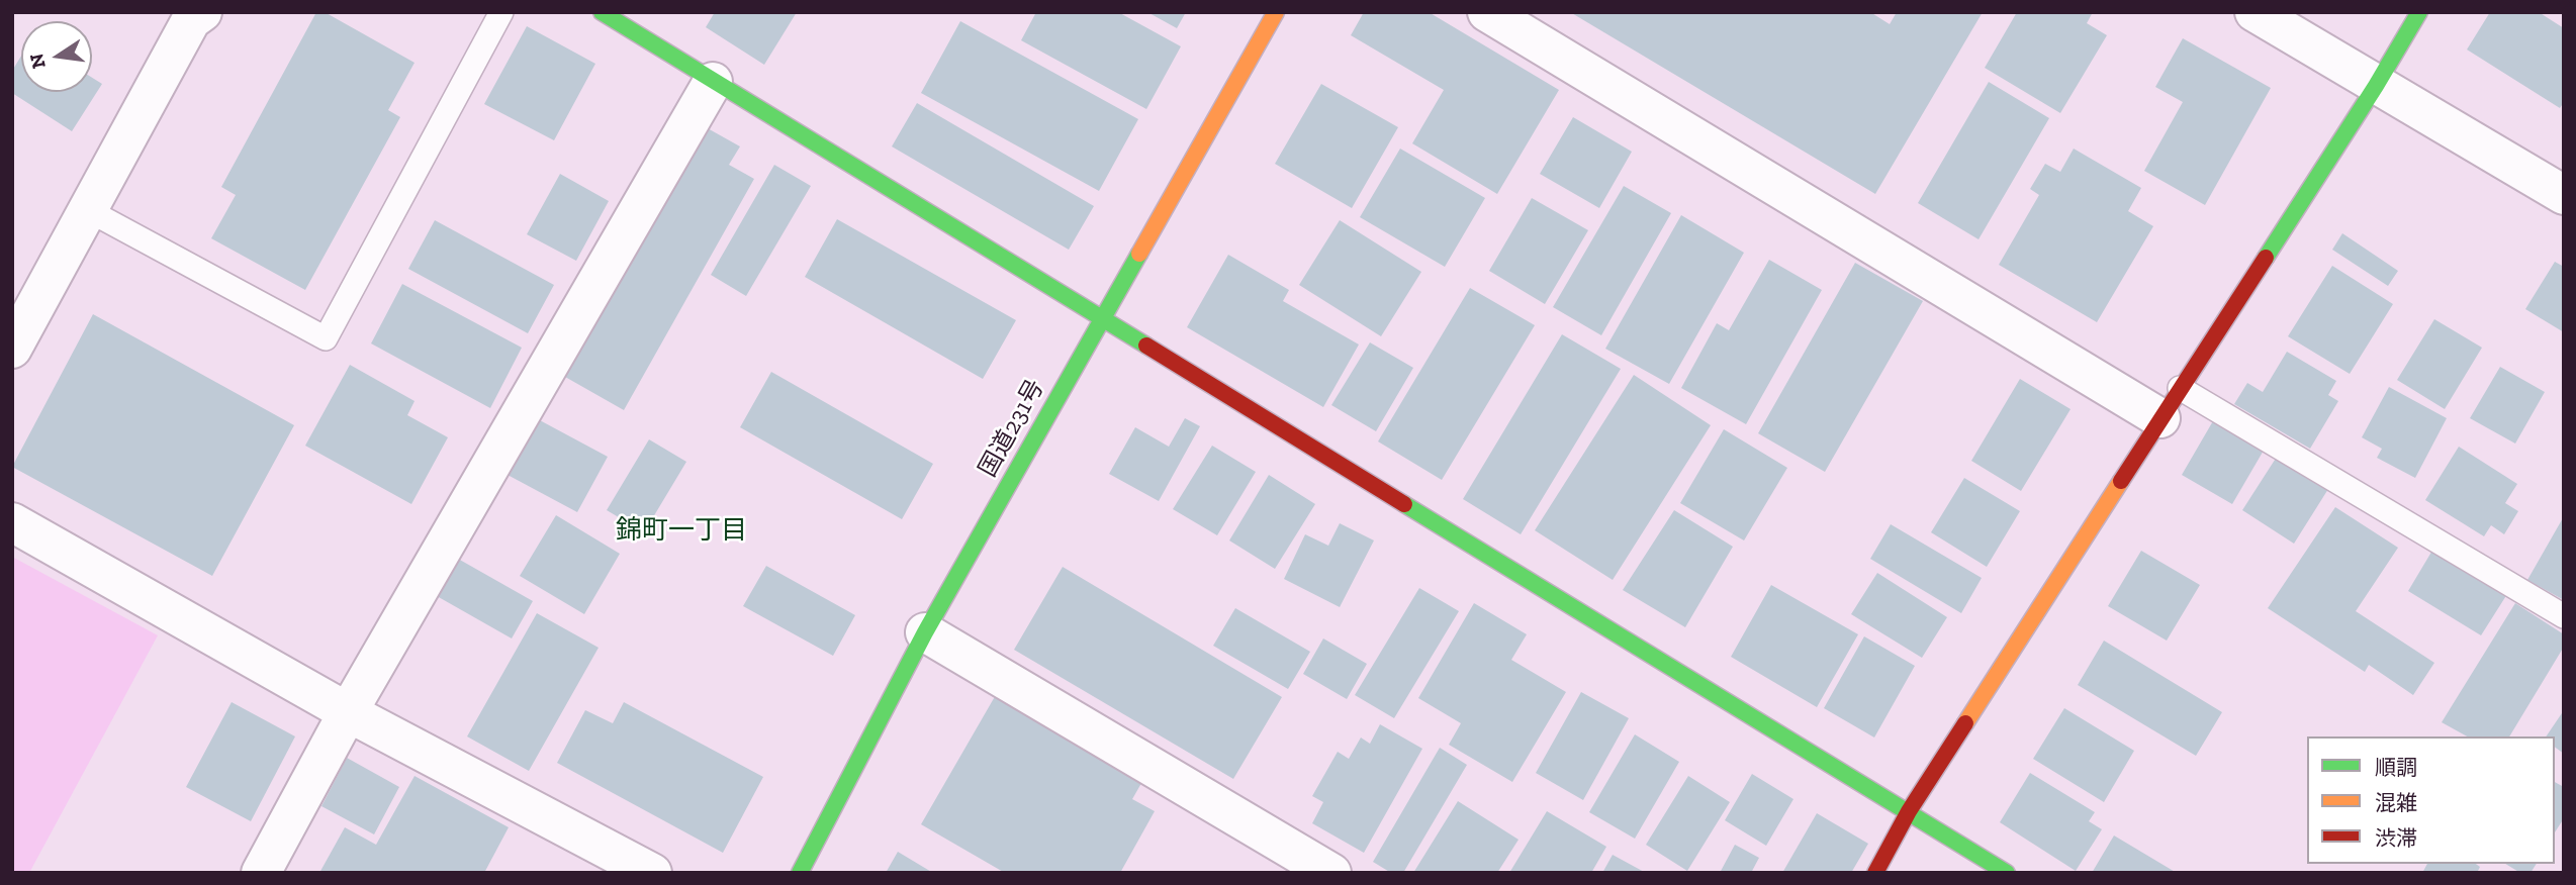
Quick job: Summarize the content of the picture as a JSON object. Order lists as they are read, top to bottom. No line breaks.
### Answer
{"streets":{"main road":["国道231号"]},"districts":["錦町一丁目"],"legend":["順調","混雑","渋滞"],"north":"left"}
